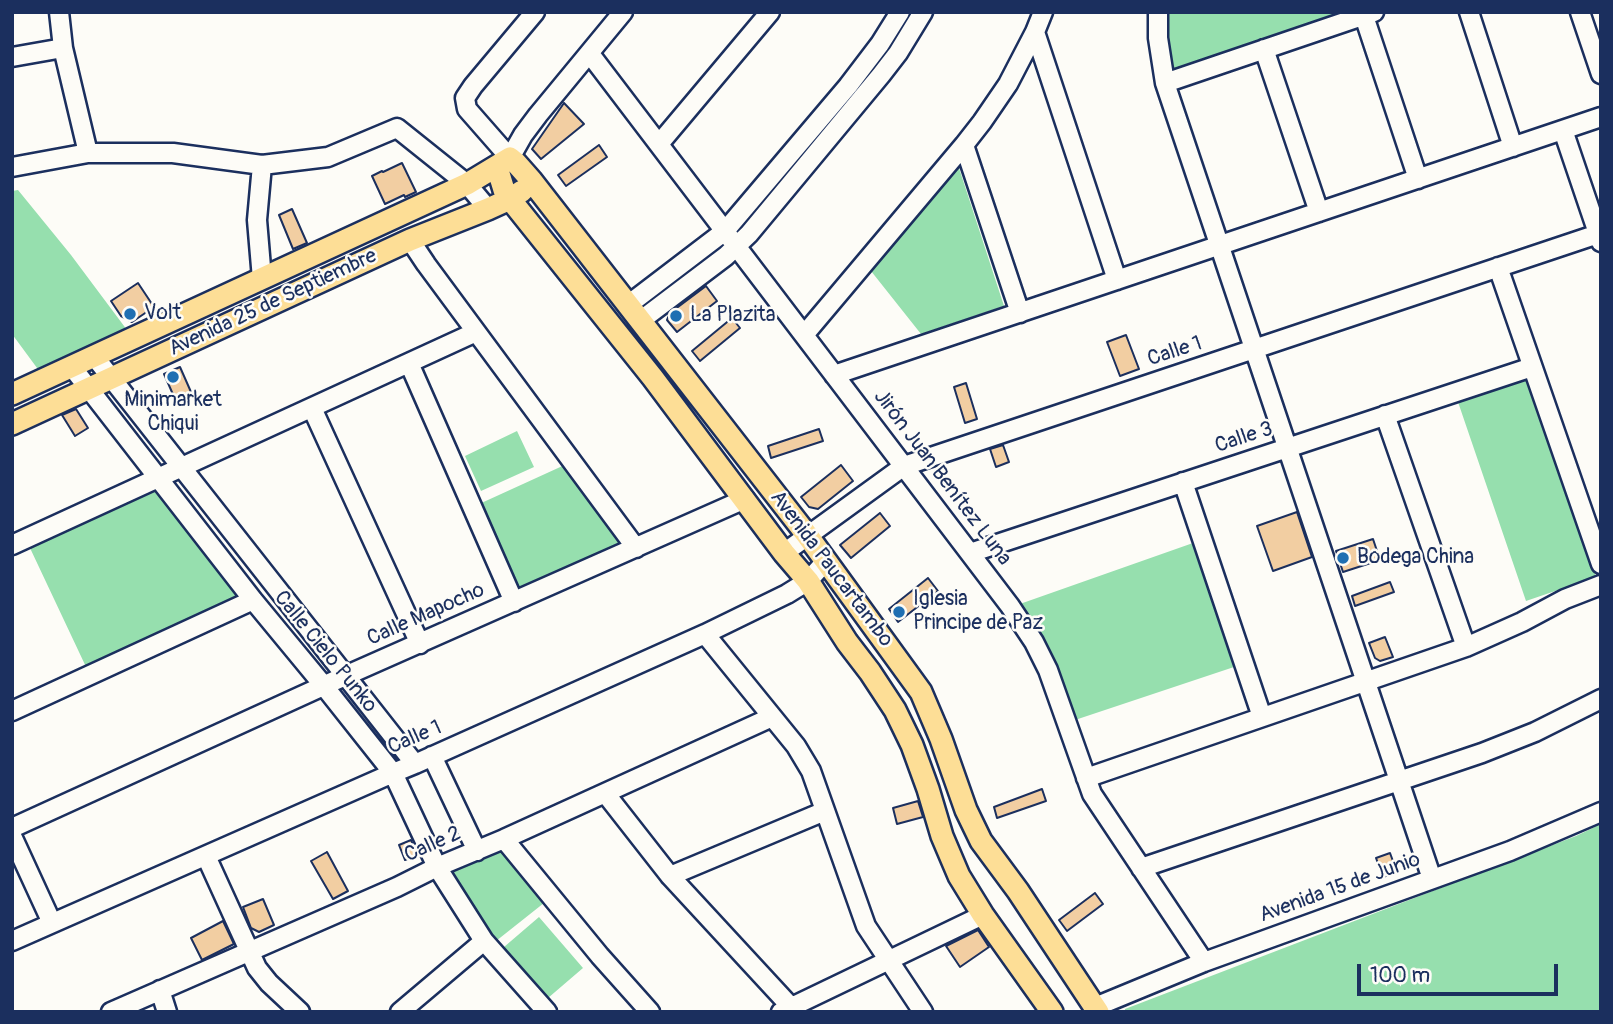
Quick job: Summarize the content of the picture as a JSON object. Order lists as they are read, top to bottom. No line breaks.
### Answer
{"streets":{"main road":["Avenida 25 de Septiembre","Avenida Paucartambo"],"street":["Calle 1","Calle 3","Jirón Juan Benítez Luna","Calle Mapocho","Calle Cielo Punko","Calle 2","Avenida 15 de Junio"]},"crossings":[["Avenida 25 de Septiembre","Avenida Paucartambo"],["Avenida 25 de Septiembre","Calle Cielo Punko"],["Calle 1","Jirón Juan Benítez Luna"],["Calle 1","Avenida Paucartambo"],["Calle 1","Calle Cielo Punko"],["Calle 3","Jirón Juan Benítez Luna"],["Jirón Juan Benítez Luna","Avenida 15 de Junio"],["Avenida Paucartambo","Calle Mapocho"],["Avenida Paucartambo","Avenida 15 de Junio"],["Calle Mapocho","Calle Cielo Punko"],["Calle Cielo Punko","Calle 2"]],"places":["Volt","La Plazita","Minimarket Chiqui","Bodega China","Iglesia Principe de Paz"],"scale_bar":"100 m"}
